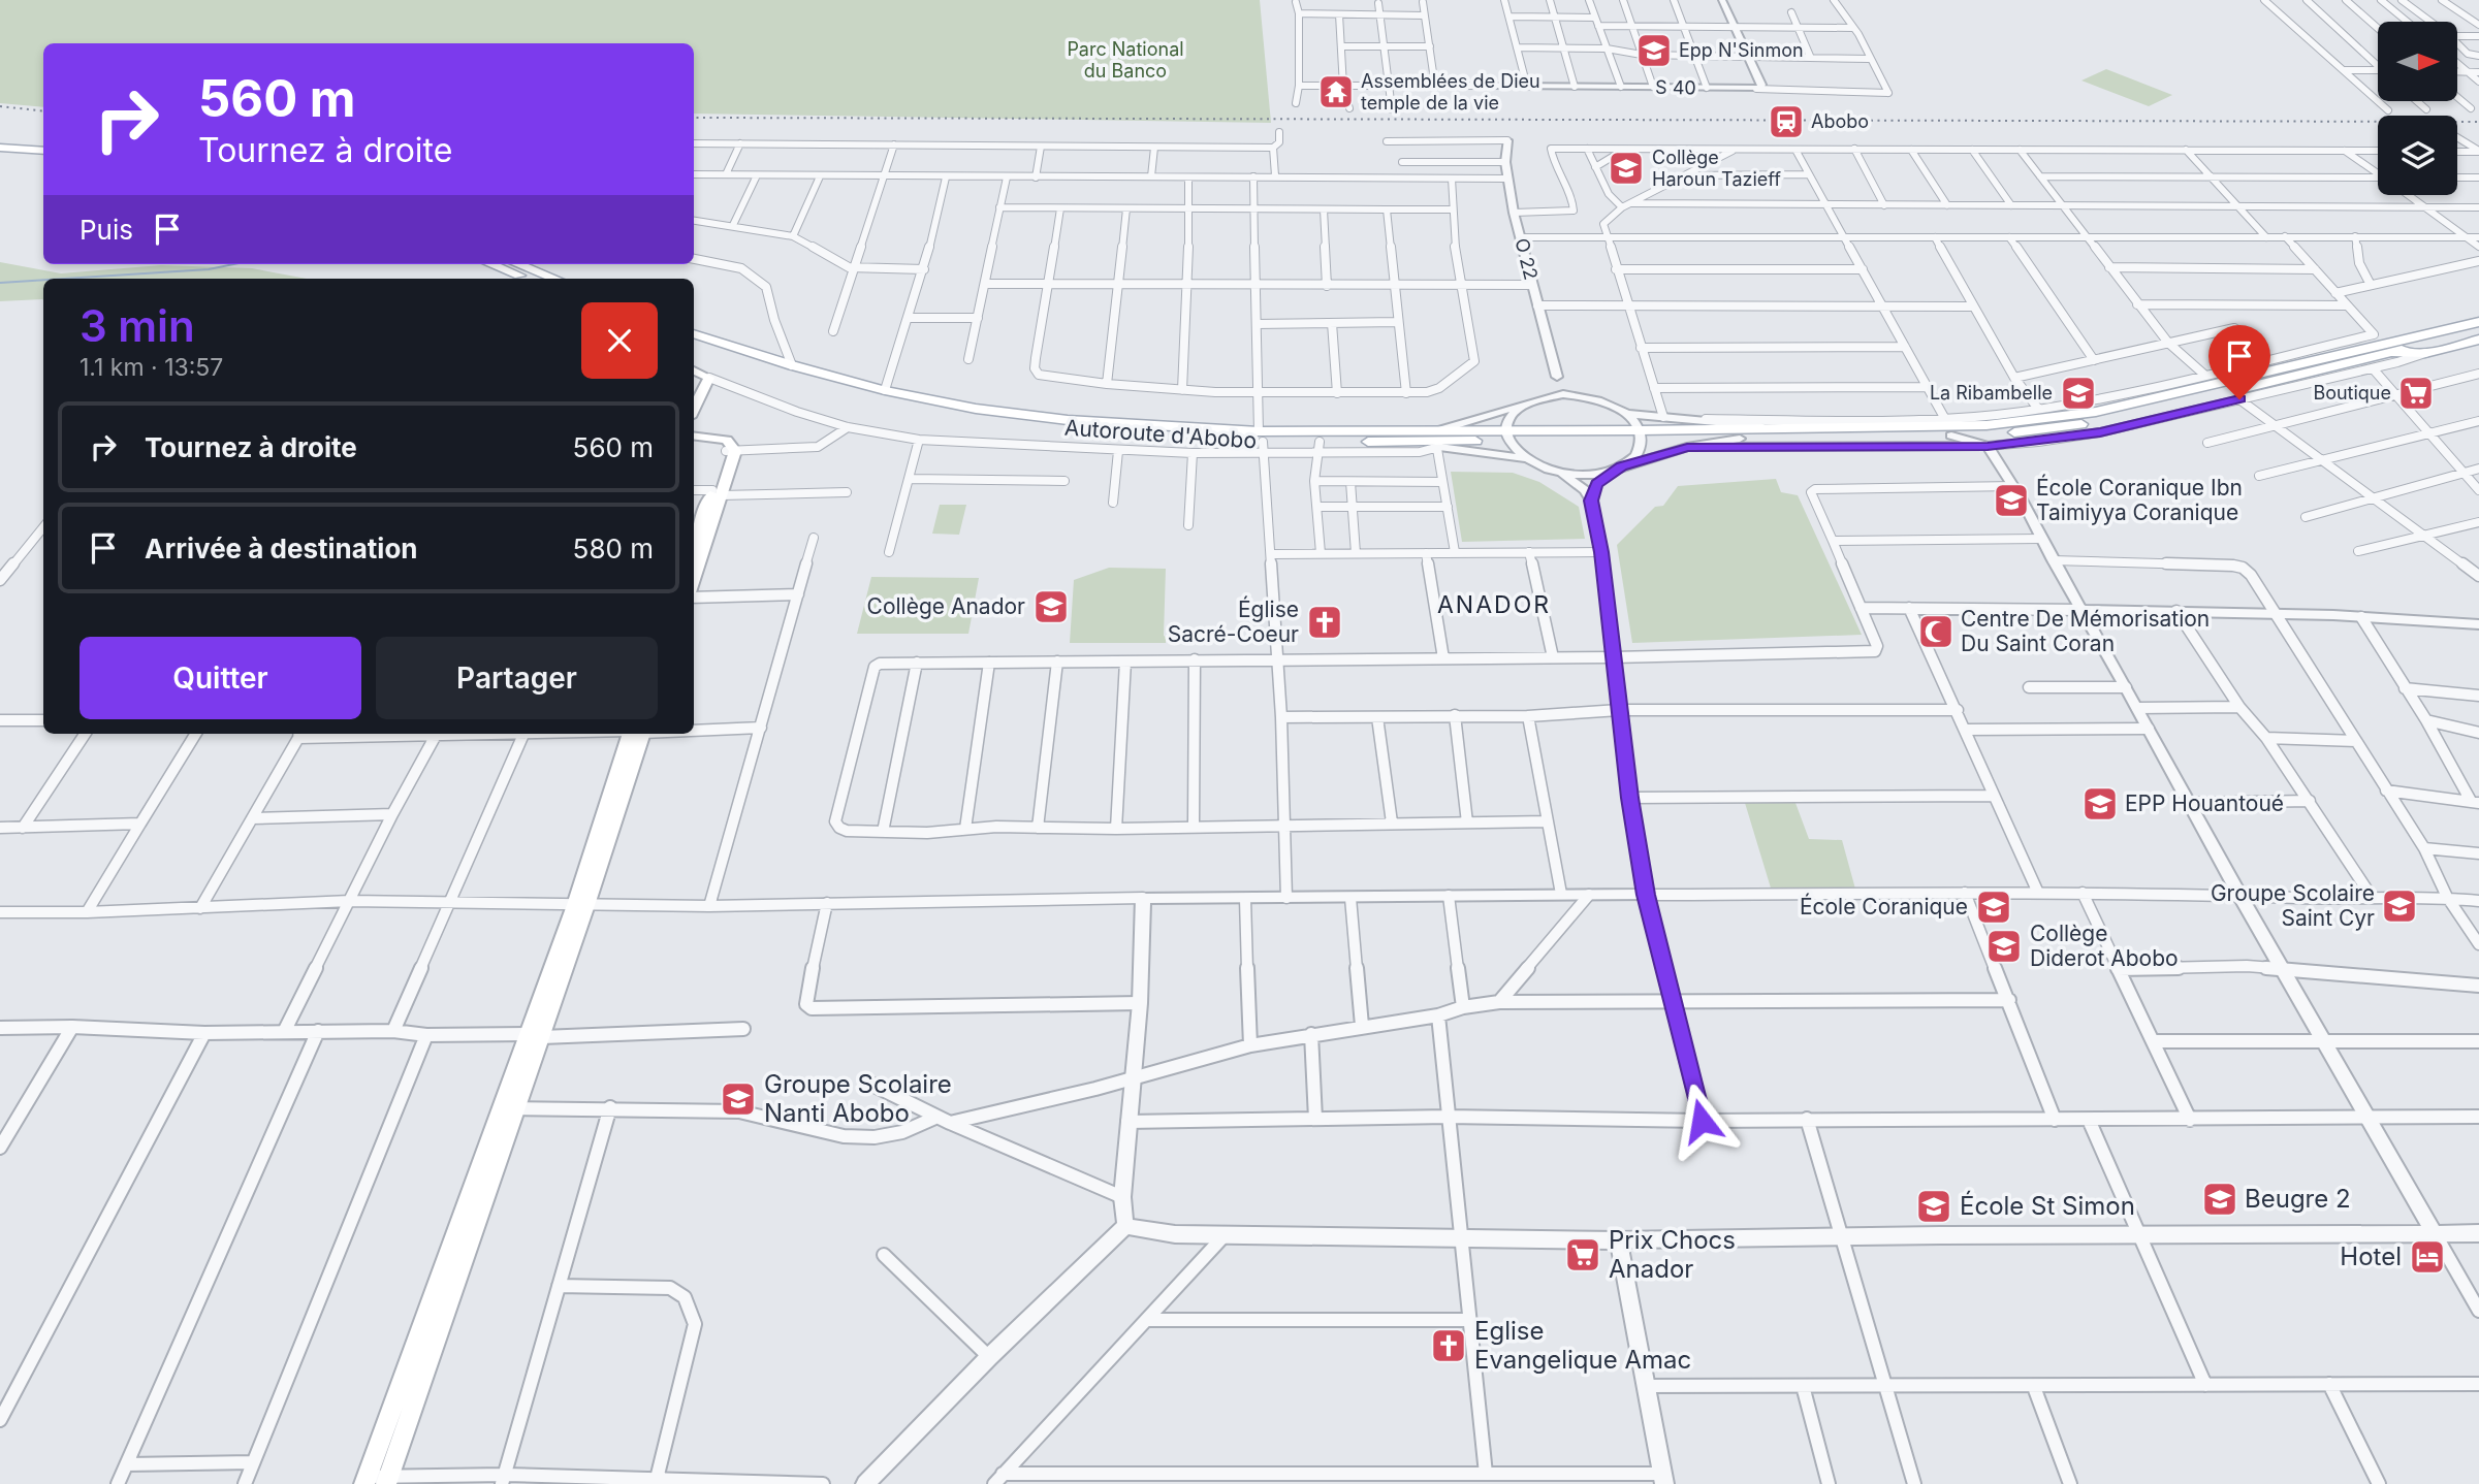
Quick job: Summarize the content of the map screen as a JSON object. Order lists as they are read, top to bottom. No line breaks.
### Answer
{"streets":{"main road":["Autoroute d'Abobo"],"street":["S 40","O 22"]},"districts":["ANADOR"],"parks":["Parc National du Banco"],"places":{"school or university":["Epp N'Sinmon","Collège Haroun Tazieff","La Ribambelle","École Coranique Ibn Taimiyya Coranique","Collège Anador","EPP Houantoué","Groupe Scolaire Saint Cyr","École Coranique","Collège Diderot Abobo","Groupe Scolaire Nanti Abobo","Beugre 2","École St Simon"],"temple":["Assemblées de Dieu temple de la vie"],"station":["Abobo"],"supermarket":["Boutique","Prix Chocs Anador"],"church":["Église Sacré-Coeur","Eglise Evangelique Amac"],"mosque":["Centre De Mémorisation Du Saint Coran"],"hotel":["Hotel"]},"north":"right","page":{"turn":["560 m","Tournez à droite"],"then":"Puis","heading":["3 min","1.1 km · 13:57"],"list":[{"name":"Tournez à droite","value":"560 m"},{"name":"Arrivée à destination","value":"580 m"}],"buttons":["Quitter","Partager"]}}
